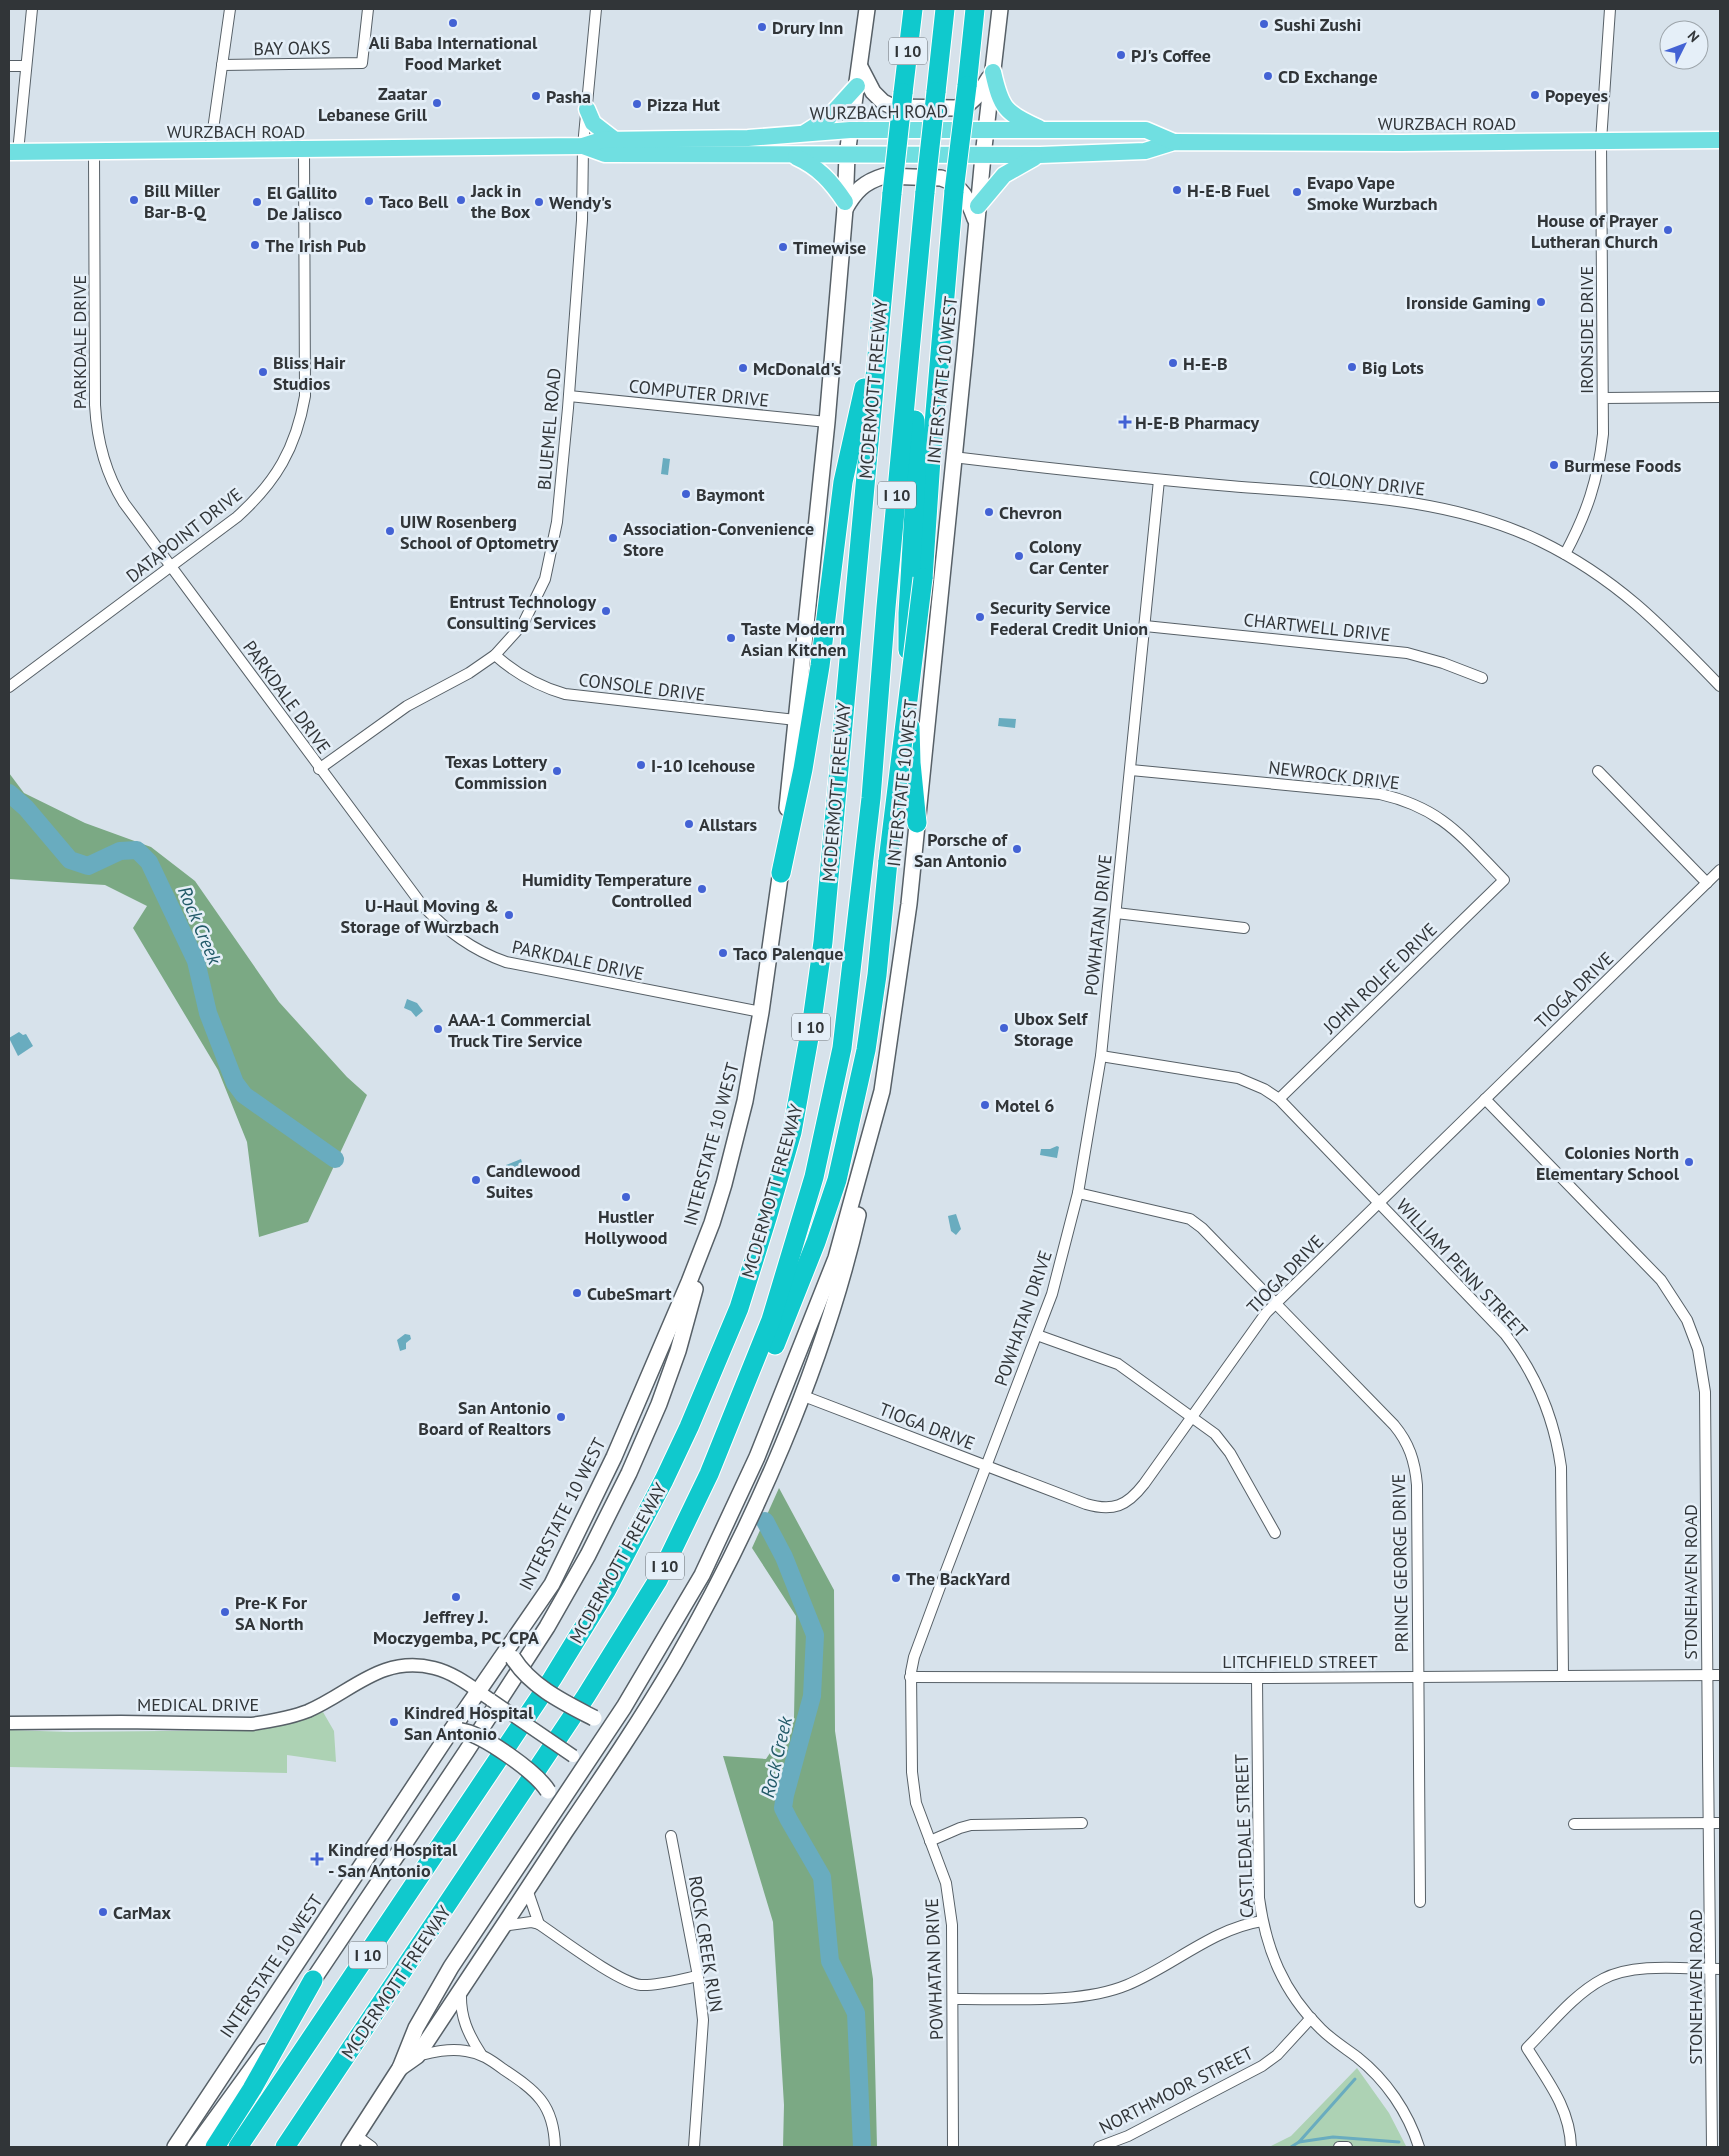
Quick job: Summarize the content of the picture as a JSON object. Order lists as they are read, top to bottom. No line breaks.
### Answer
{"streets":{"highway":["I 10","MCDERMOTT FREEWAY"],"main road":["WURZBACH ROAD","INTERSTATE 10 WEST"],"street":["BAY OAKS","IRONSIDE DRIVE","PARKDALE DRIVE","COMPUTER DRIVE","BLUEMEL ROAD","COLONY DRIVE","DATAPOINT DRIVE","CHARTWELL DRIVE","CONSOLE DRIVE","NEWROCK DRIVE","POWHATAN DRIVE","JOHN ROLFE DRIVE","TIOGA DRIVE","WILLIAM PENN STREET","PRINCE GEORGE DRIVE","STONEHAVEN ROAD","LITCHFIELD STREET","MEDICAL DRIVE","CASTLEDALE STREET","ROCK CREEK RUN","NORTHMOOR STREET"]},"crossings":[["WURZBACH ROAD","IRONSIDE DRIVE"],["WURZBACH ROAD","PARKDALE DRIVE"],["WURZBACH ROAD","INTERSTATE 10 WEST"],["WURZBACH ROAD","BLUEMEL ROAD"],["WURZBACH ROAD","DATAPOINT DRIVE"],["IRONSIDE DRIVE","COLONY DRIVE"],["PARKDALE DRIVE","INTERSTATE 10 WEST"],["PARKDALE DRIVE","BLUEMEL ROAD"],["PARKDALE DRIVE","DATAPOINT DRIVE"],["INTERSTATE 10 WEST","COMPUTER DRIVE"],["INTERSTATE 10 WEST","COLONY DRIVE"],["INTERSTATE 10 WEST","CONSOLE DRIVE"],["INTERSTATE 10 WEST","MEDICAL DRIVE"],["COMPUTER DRIVE","BLUEMEL ROAD"],["BLUEMEL ROAD","CONSOLE DRIVE"],["COLONY DRIVE","POWHATAN DRIVE"],["CHARTWELL DRIVE","POWHATAN DRIVE"],["NEWROCK DRIVE","POWHATAN DRIVE"],["NEWROCK DRIVE","JOHN ROLFE DRIVE"],["POWHATAN DRIVE","TIOGA DRIVE"],["POWHATAN DRIVE","WILLIAM PENN STREET"],["POWHATAN DRIVE","PRINCE GEORGE DRIVE"],["POWHATAN DRIVE","LITCHFIELD STREET"],["JOHN ROLFE DRIVE","WILLIAM PENN STREET"],["TIOGA DRIVE","WILLIAM PENN STREET"],["TIOGA DRIVE","PRINCE GEORGE DRIVE"],["TIOGA DRIVE","STONEHAVEN ROAD"],["WILLIAM PENN STREET","LITCHFIELD STREET"],["PRINCE GEORGE DRIVE","LITCHFIELD STREET"],["STONEHAVEN ROAD","LITCHFIELD STREET"],["LITCHFIELD STREET","CASTLEDALE STREET"],["CASTLEDALE STREET","NORTHMOOR STREET"]],"water":["Rock Creek"],"places":{"other":["Ali Baba International Food Market","Sushi Zushi","Drury Inn","PJ's Coffee","CD Exchange","Popeyes","Pasha","Zaatar Lebanese Grill","Pizza Hut","H-E-B Fuel","Evapo Vape Smoke Wurzbach","Bill Miller Bar-B-Q","Jack in the Box","Taco Bell","El Gallito De Jalisco","Wendy's","House of Prayer Lutheran Church","The Irish Pub","Timewise","Ironside Gaming","H-E-B","Big Lots","McDonald's","Bliss Hair Studios","Burmese Foods","Baymont","Chevron","UIW Rosenberg School of Optometry","Association-Convenience Store","Colony Car Center","Entrust Technology Consulting Services","Security Service Federal Credit Union","Taste Modern Asian Kitchen","I-10 Icehouse","Texas Lottery Commission","Allstars","Porsche of San Antonio","Humidity Temperature Controlled","U-Haul Moving & Storage of Wurzbach","Taco Palenque","Ubox Self Storage","AAA-1 Commercial Truck Tire Service","Motel 6","Colonies North Elementary School","Candlewood Suites","Hustler Hollywood","CubeSmart","San Antonio Board of Realtors","The BackYard","Jeffrey J. Moczygemba, PC, CPA","Pre-K For SA North","Kindred Hospital San Antonio","CarMax"],"health":["H-E-B Pharmacy","Kindred Hospital - San Antonio"]},"north":"top right"}
